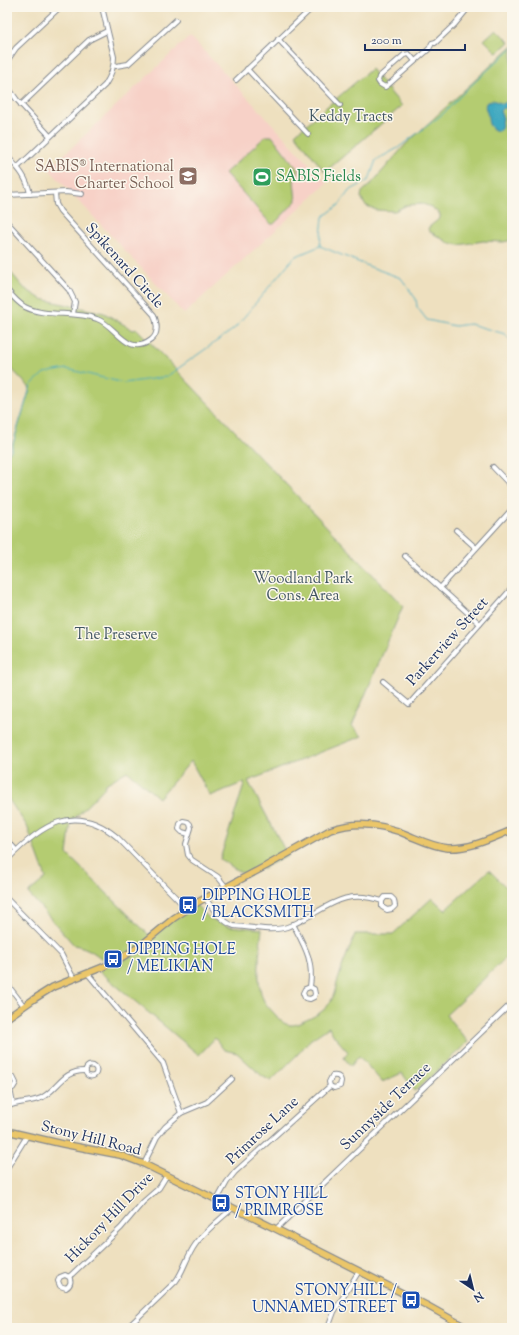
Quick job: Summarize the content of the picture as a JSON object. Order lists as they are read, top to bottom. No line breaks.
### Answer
{"streets":{"main road":["Stony Hill Road"],"street":["Spikenard Circle","Parkerview Street","Sunnyside Terrace","Primrose Lane","Hickory Hill Drive"]},"crossings":[["Sunnyside Terrace","Stony Hill Road"],["Primrose Lane","Stony Hill Road"],["Stony Hill Road","Hickory Hill Drive"]],"parks":["Keddy Tracts","Woodland Park Cons. Area","The Preserve"],"places":{"school or university":["SABIS® International Charter School"],"sports":["SABIS Fields"],"bus stop":["DIPPING HOLE / BLACKSMITH","DIPPING HOLE / MELIKIAN","STONY HILL / PRIMROSE","STONY HILL / UNNAMED STREET"]},"scale_bar":"200 m","north":"bottom right"}
